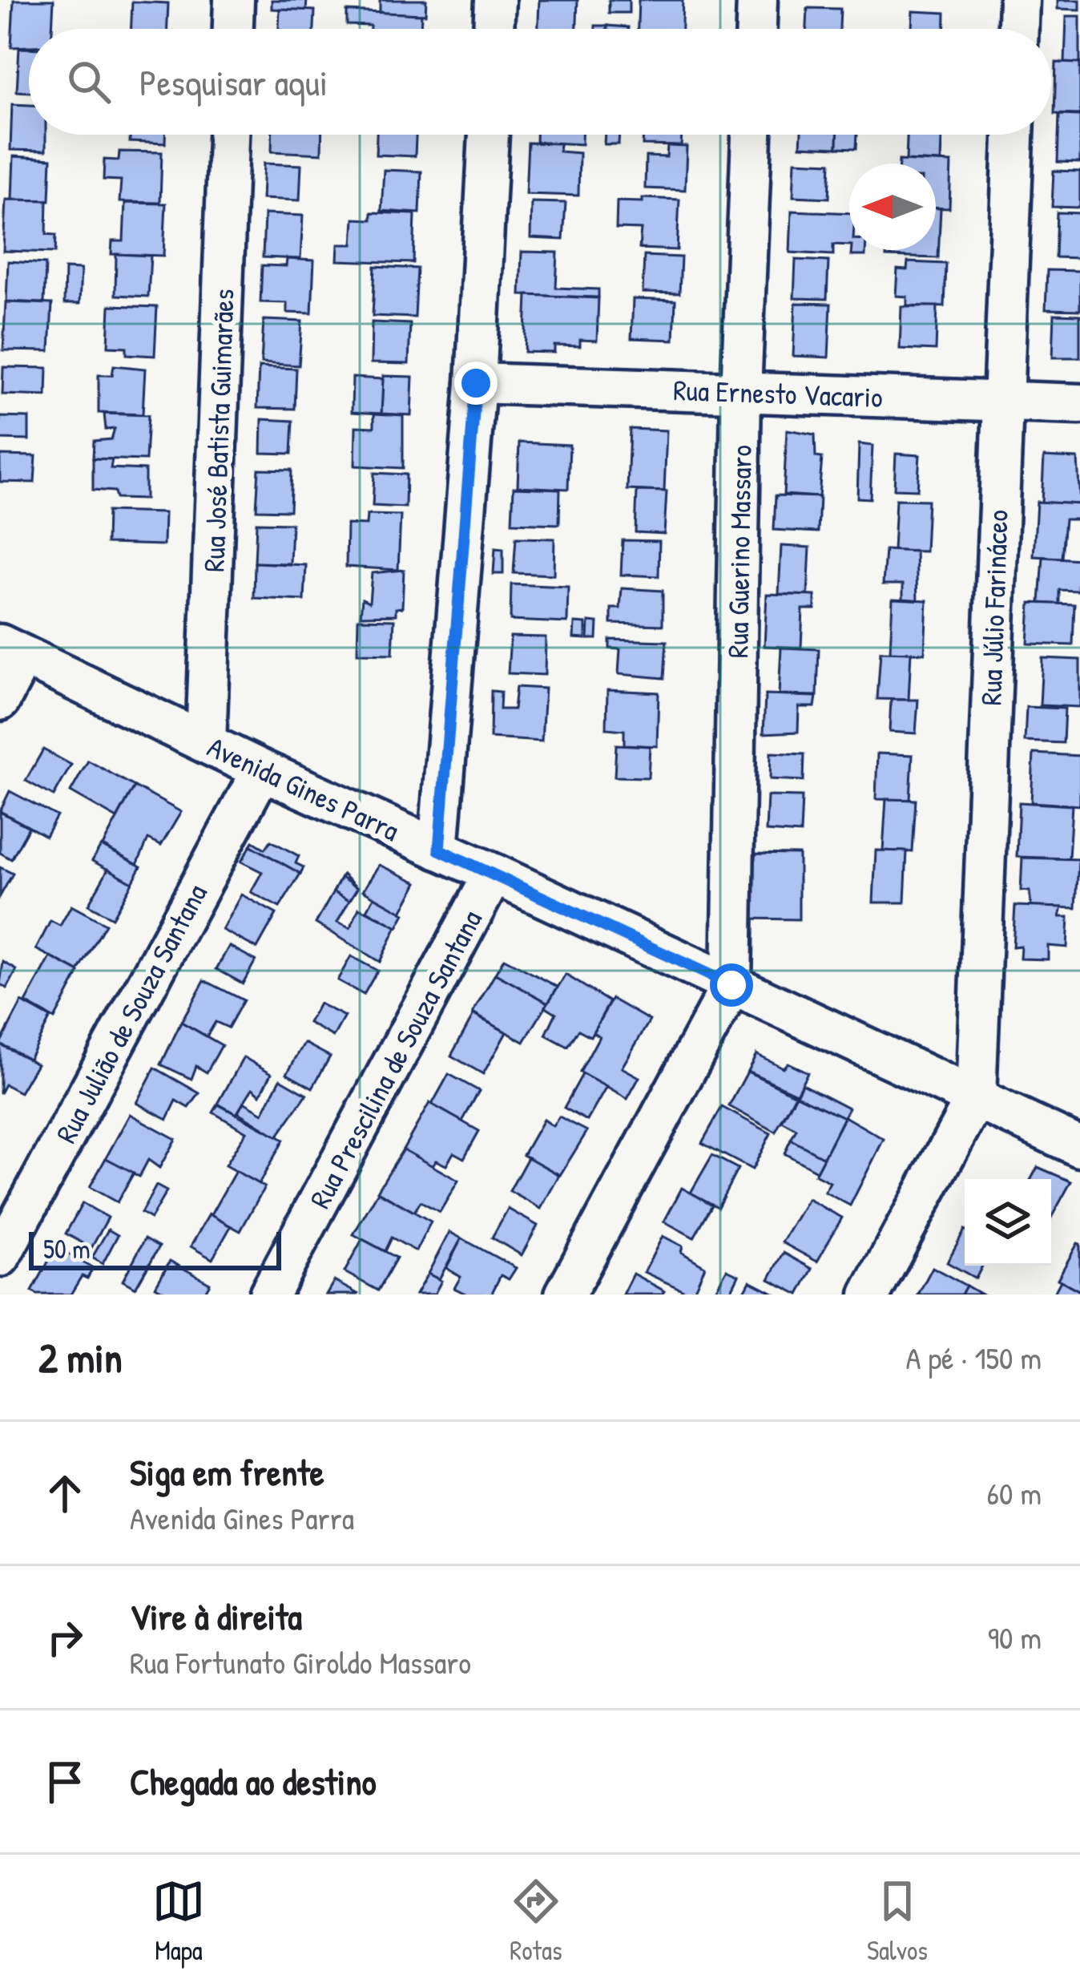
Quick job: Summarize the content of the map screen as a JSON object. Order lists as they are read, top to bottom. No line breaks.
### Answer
{"streets":{"street":["Rua Ernesto Vacario","Rua José Batista Guimarães","Rua Guerino Massaro","Rua Júlio Farináceo","Avenida Gines Parra","Rua Julião de Souza Santana","Rua Prescilina de Souza Santana"]},"crossings":[["Rua Ernesto Vacario","Rua Guerino Massaro"],["Rua Ernesto Vacario","Rua Júlio Farináceo"],["Rua José Batista Guimarães","Avenida Gines Parra"],["Rua Guerino Massaro","Avenida Gines Parra"],["Rua Júlio Farináceo","Avenida Gines Parra"],["Avenida Gines Parra","Rua Julião de Souza Santana"],["Avenida Gines Parra","Rua Prescilina de Souza Santana"]],"scale_bar":"50 m","north":"left","page":{"search":"Pesquisar aqui","scale":"50 m","heading":["2 min","A pé · 150 m"],"list":[["Siga em frente","Avenida Gines Parra","60 m"],["Vire à direita","Rua Fortunato Giroldo Massaro","90 m"],"Chegada ao destino"],"nav":["Mapa","Rotas","Salvos"]}}
